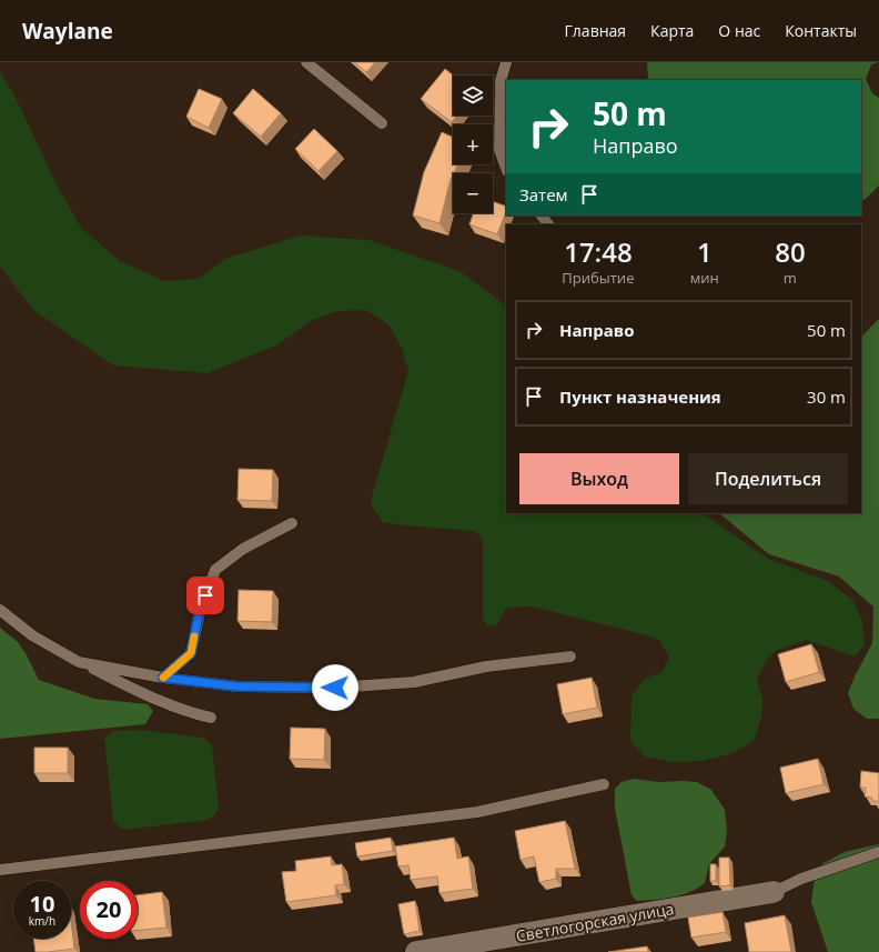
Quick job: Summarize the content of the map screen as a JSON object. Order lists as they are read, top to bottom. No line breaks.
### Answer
{"streets":{"street":["Светлогорская улица"]},"page":{"header":"Waylane","nav":["Главная","Карта","О нас","Контакты"],"map_buttons":["+","−"],"turn":["50 m","Направо"],"then":"Затем","eta":["17:48","Прибытие","1","мин","80","m"],"list":[{"name":"Направо","value":"50 m"},{"name":"Пункт назначения","value":"30 m"}],"buttons":["Выход","Поделиться"],"speed":"10 km/h","limit":"20"}}
